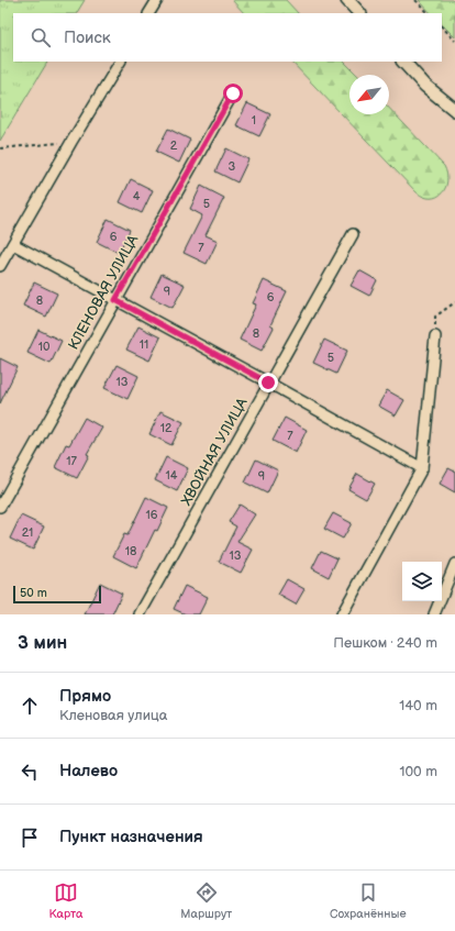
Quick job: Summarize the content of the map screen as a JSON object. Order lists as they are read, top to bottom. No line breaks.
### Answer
{"streets":{"street":["КЛЕНОВАЯ УЛИЦА","ХВОЙНАЯ УЛИЦА"]},"house_numbers":["1","2","3","4","5","6","7","9","6","8","8","11","10","5","13","12","7","17","14","9","16","21","18","13"],"scale_bar":"50 m","north":"bottom left","page":{"search":"Поиск","scale":"50 m","heading":["3 мин","Пешком · 240 m"],"list":[["Прямо","Кленовая улица","140 m"],["Налево","100 m"],"Пункт назначения"],"nav":["Карта","Маршрут","Сохранённые"]}}
